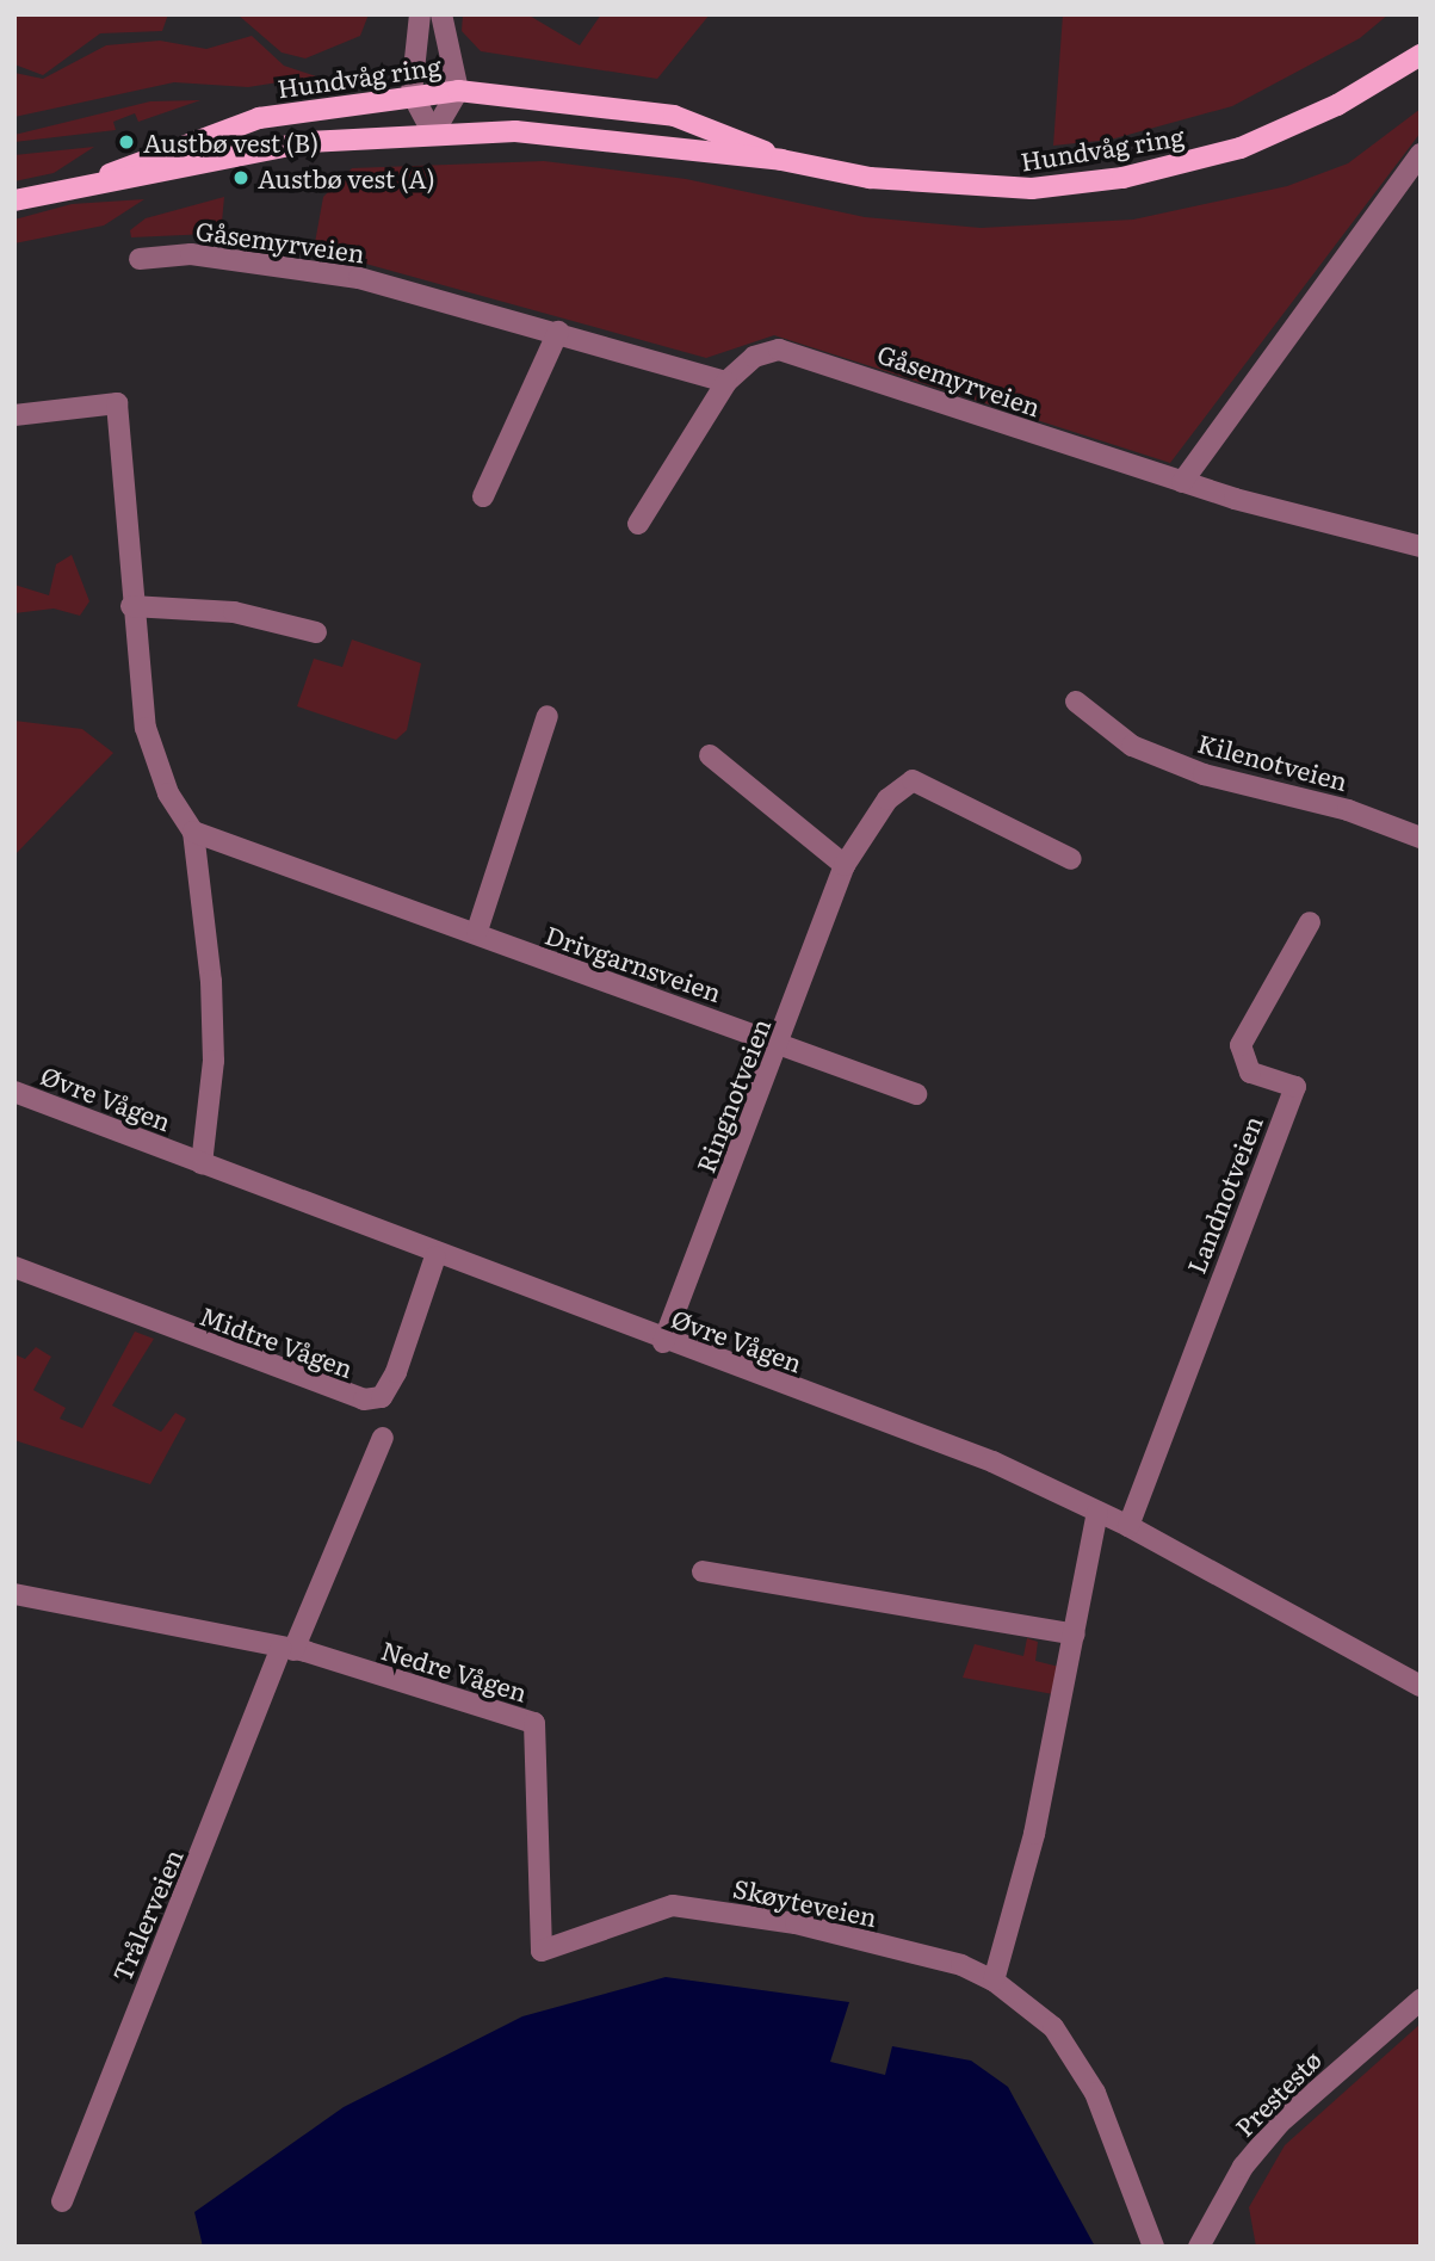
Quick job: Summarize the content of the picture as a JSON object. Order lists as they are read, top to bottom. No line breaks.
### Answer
{"streets":{"main road":["Hundvåg ring"],"street":["Gåsemyrveien","Kilenotveien","Drivgarnsveien","Ringnotveien","Øvre Vågen","Landnotveien","Midtre Vågen","Nedre Vågen","Skøyteveien","Trålerveien","Prestestø"]},"crossings":[["Drivgarnsveien","Ringnotveien"],["Ringnotveien","Øvre Vågen"],["Øvre Vågen","Landnotveien"],["Øvre Vågen","Midtre Vågen"],["Nedre Vågen","Skøyteveien"],["Nedre Vågen","Trålerveien"]],"places":["Austbø vest (B)","Austbø vest (A)"]}
